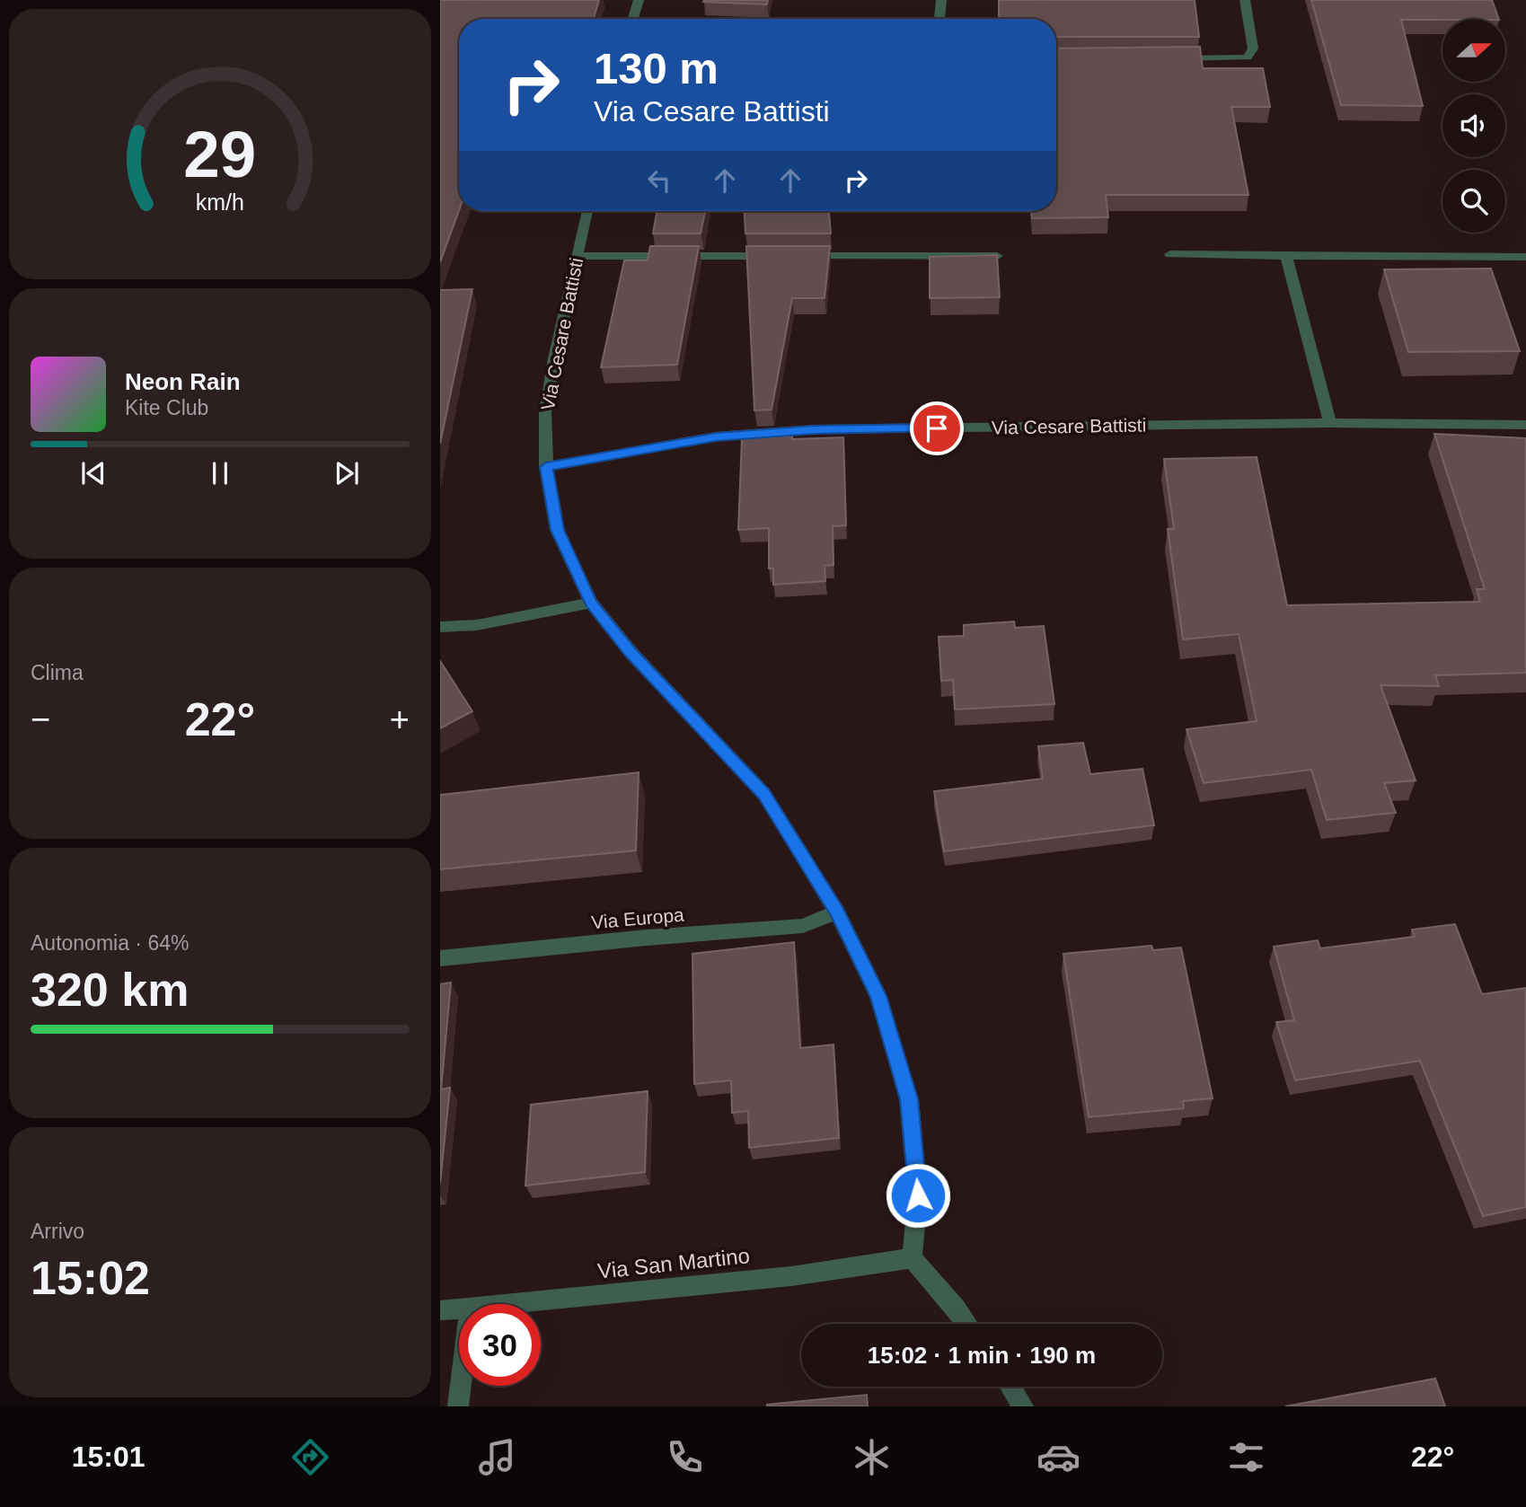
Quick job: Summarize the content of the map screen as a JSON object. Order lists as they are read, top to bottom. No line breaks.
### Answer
{"streets":{"street":["Via Cesare Battisti","Via Europa","Via San Martino"]},"crossings":[["Via Cesare Battisti","Via Europa"],["Via Cesare Battisti","Via San Martino"]],"north":"right","page":{"turn":["130 m","Via Cesare Battisti"],"song":["Neon Rain","Kite Club"],"tile":["Clima",["Autonomia · 64%","320 km"],["Arrivo","15:02"]],"heat":["−","22°","+"],"limit":"30","trip":"15:02 · 1 min · 190 m","tabs":["15:01","22°"],"gauge":["29","km/h"]}}
